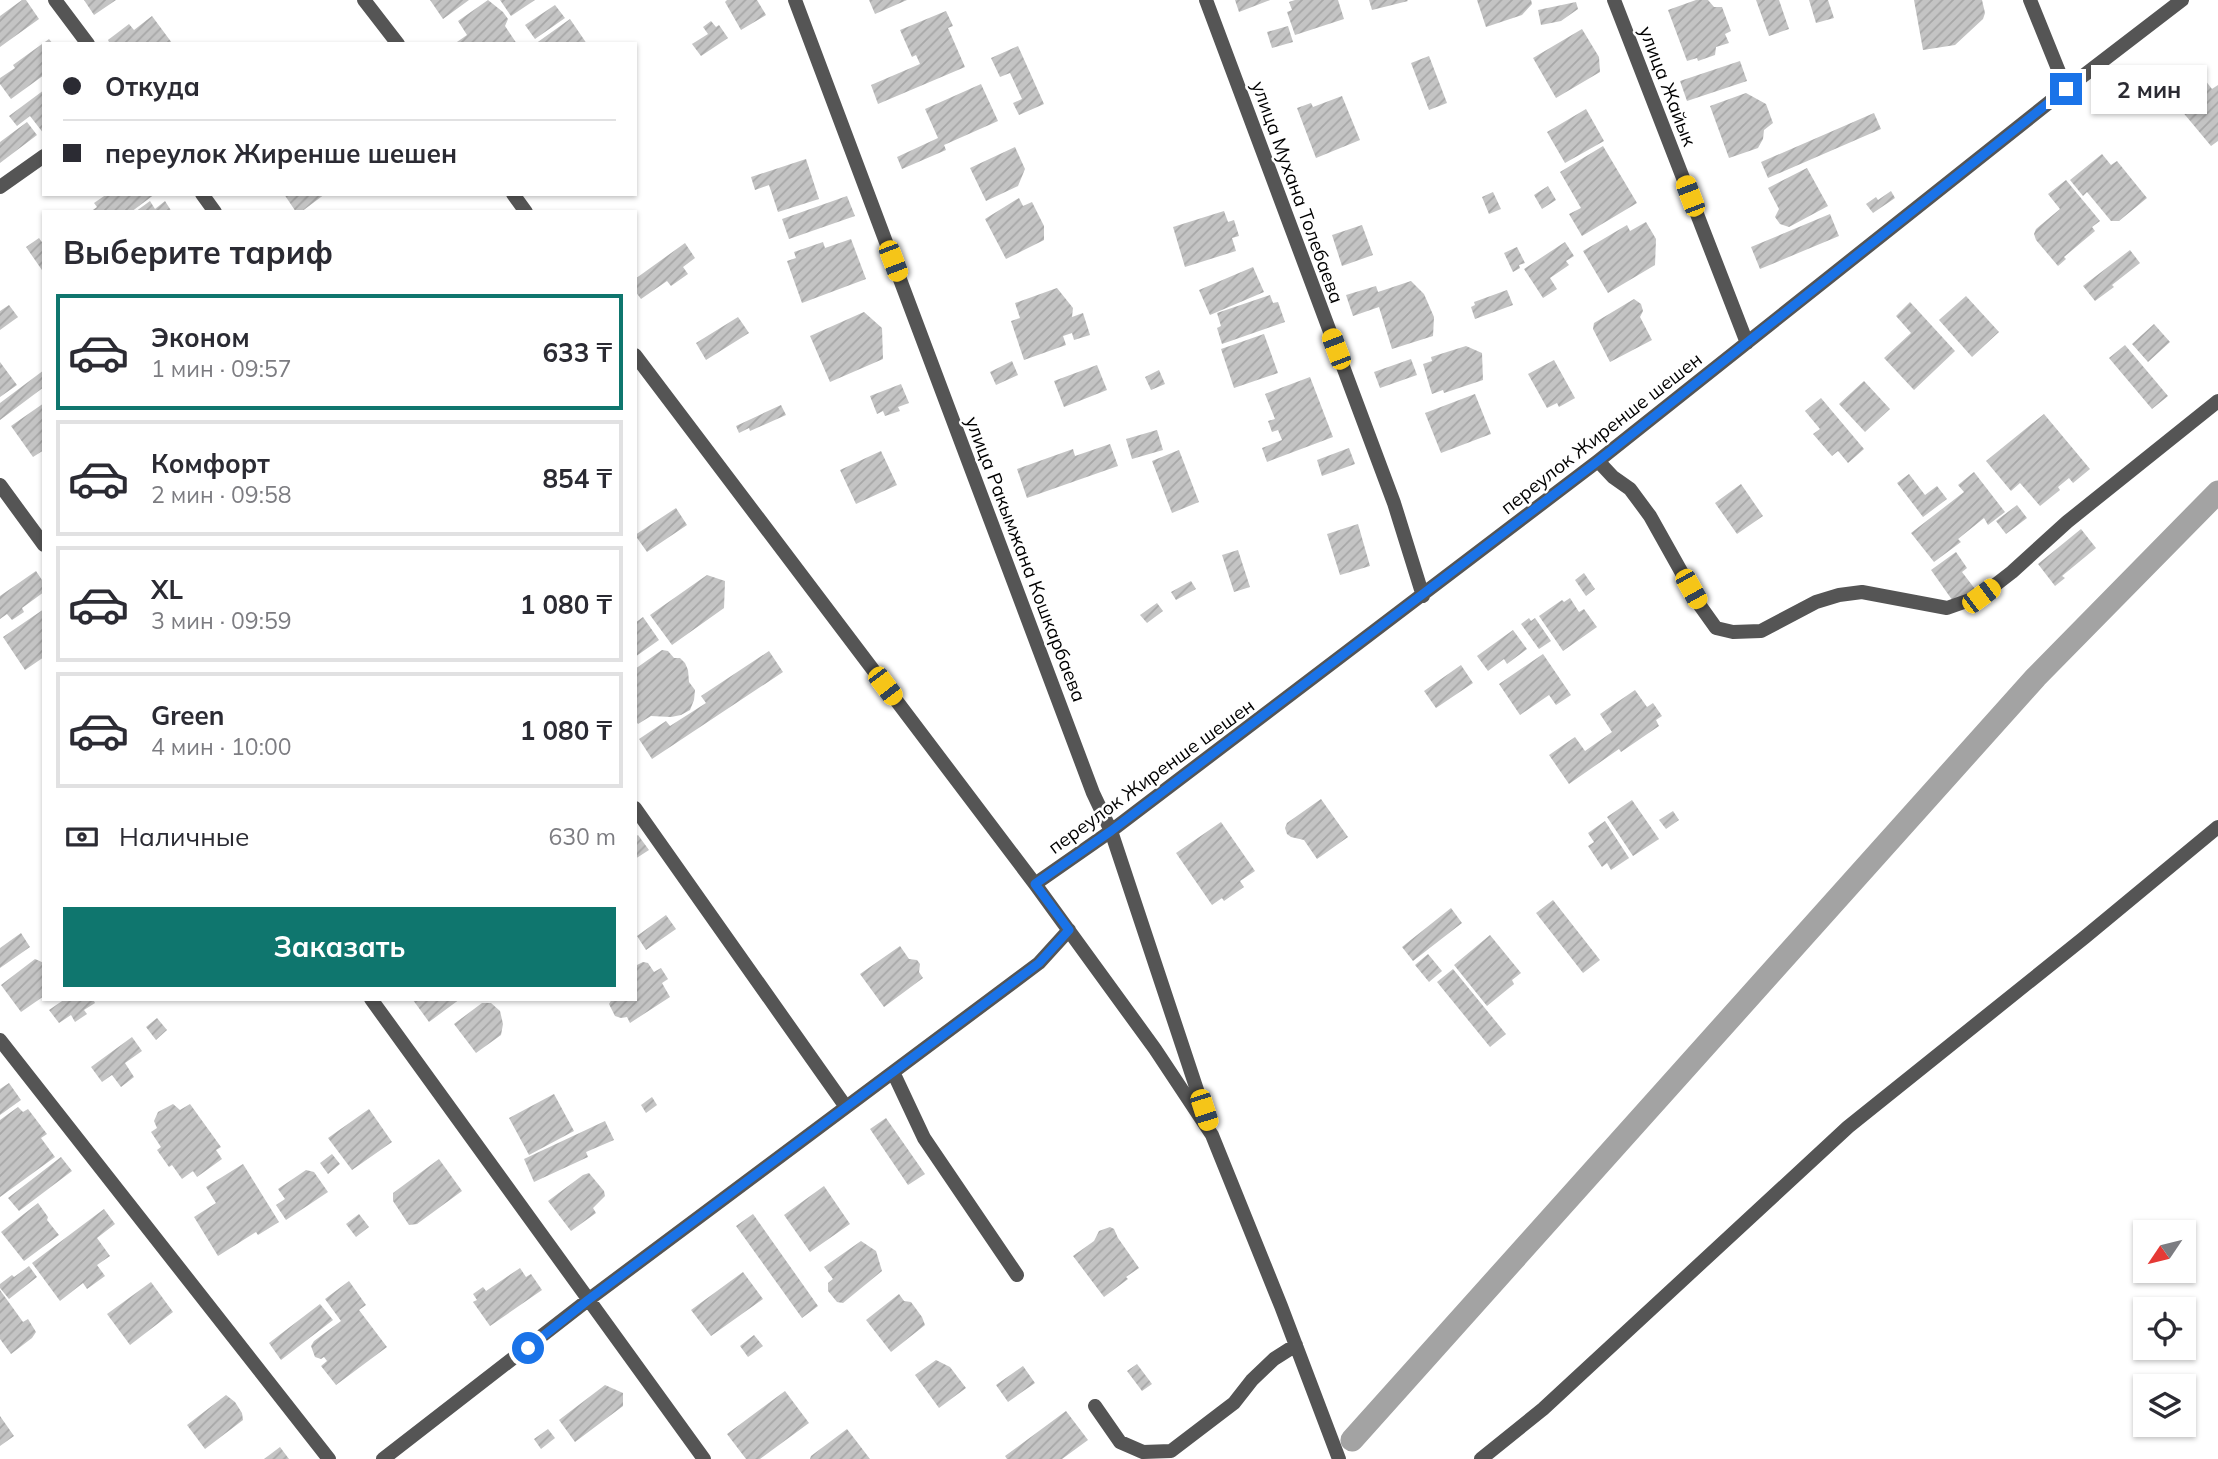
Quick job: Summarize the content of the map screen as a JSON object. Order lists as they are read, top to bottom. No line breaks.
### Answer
{"streets":{"street":["улица Жайык","улица Мухана Толебаева","переулок Жиренше шешен","улица Ракымжана Кошкарбаева"]},"crossings":[["улица Жайык","переулок Жиренше шешен"],["улица Мухана Толебаева","переулок Жиренше шешен"],["переулок Жиренше шешен","улица Ракымжана Кошкарбаева"]],"north":"bottom left","page":{"banner":["Откуда","переулок Жиренше шешен"],"bubble":"2 мин","heading":"Выберите тариф","list":[{"name":"Эконом","note":"1 мин · 09:57","value":"633 ₸"},{"name":"Комфорт","note":"2 мин · 09:58","value":"854 ₸"},{"name":"XL","note":"3 мин · 09:59","value":"1 080 ₸"},{"name":"Green","note":"4 мин · 10:00","value":"1 080 ₸"}],"pay":["Наличные","630 m"],"buttons":"Заказать"}}
